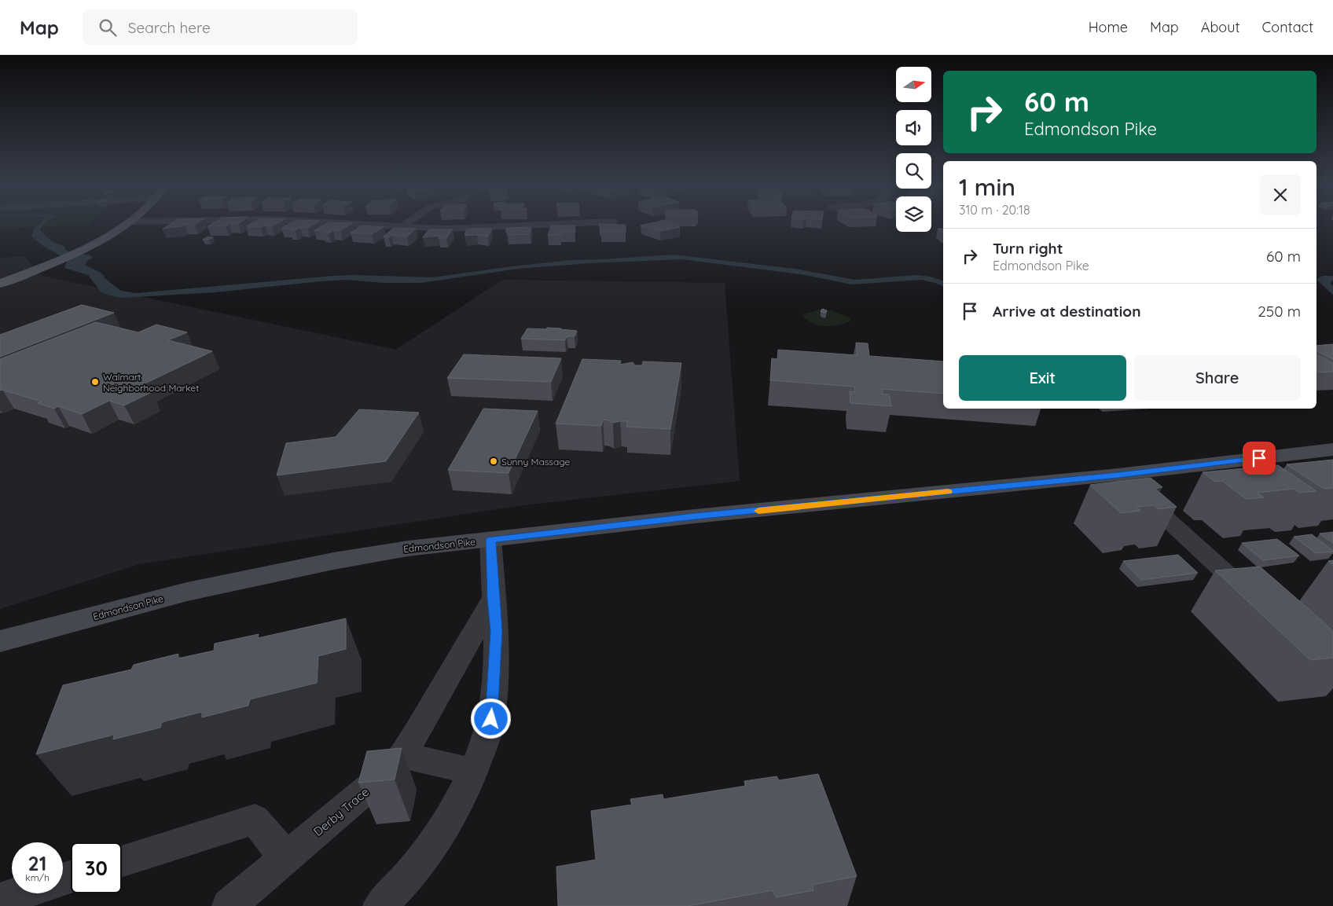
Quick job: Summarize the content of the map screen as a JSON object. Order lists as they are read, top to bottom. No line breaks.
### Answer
{"streets":{"main road":["Edmondson Pike"],"street":["Derby Trace"]},"places":["Walmart Neighborhood Market","Sunny Massage"],"north":"right","page":{"header":"Map","search":"Search here","nav":["Home","Map","About","Contact"],"turn":["60 m","Edmondson Pike"],"heading":["1 min","310 m · 20:18"],"list":[{"name":"Turn right","note":"Edmondson Pike","value":"60 m"},{"name":"Arrive at destination","value":"250 m"}],"buttons":["Exit","Share"],"speed":"21 km/h","limit":"30"}}
